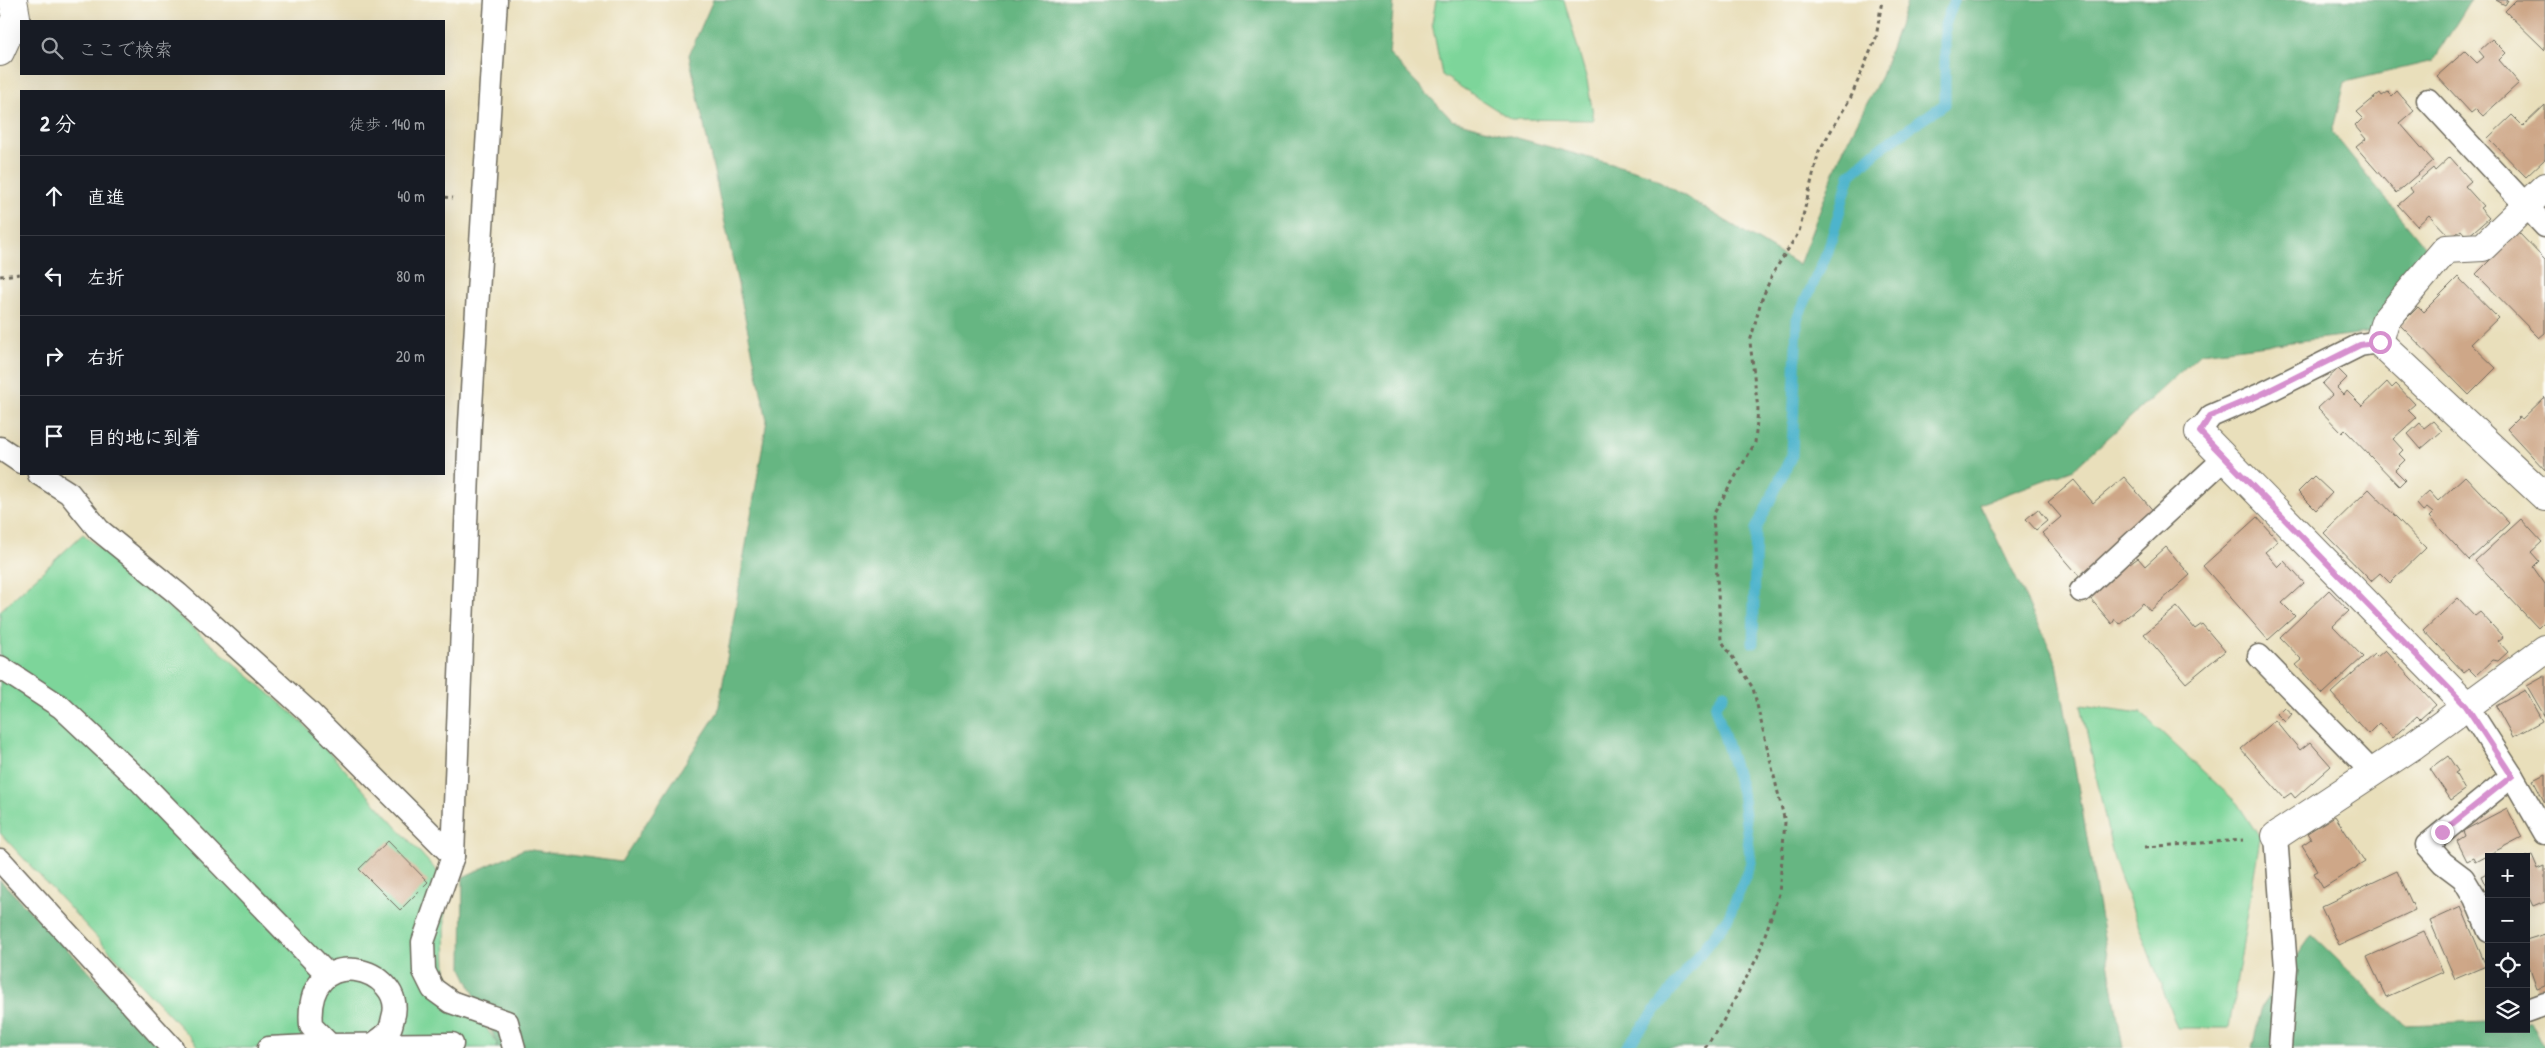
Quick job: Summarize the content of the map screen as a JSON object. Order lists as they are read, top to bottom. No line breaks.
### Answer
{"page":{"search":"ここで検索","heading":["2 分","徒歩 · 140 m"],"list":[["直進","40 m"],["左折","80 m"],["右折","20 m"],"目的地に到着"],"map_buttons":["+","−"]}}
